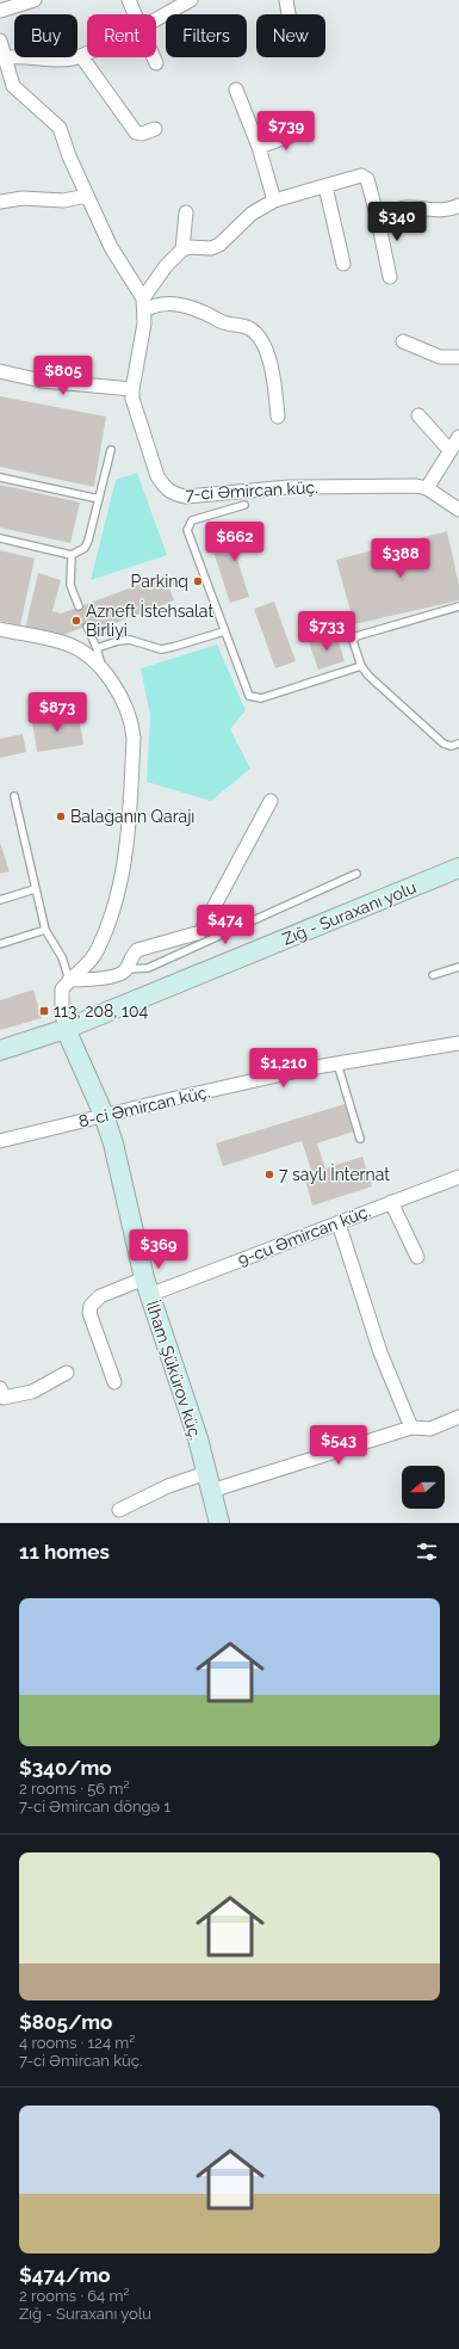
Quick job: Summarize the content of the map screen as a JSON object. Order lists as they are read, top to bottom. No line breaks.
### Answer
{"streets":{"main road":["Zığ - Suraxanı yolu","İlham Şükürov küç."],"street":["7-ci Əmircan küç.","8-ci Əmircan küç.","9-cu Əmircan küç."]},"crossings":[["Zığ - Suraxanı yolu","İlham Şükürov küç."],["8-ci Əmircan küç.","İlham Şükürov küç."],["9-cu Əmircan küç.","İlham Şükürov küç."]],"places":{"other":["Parkinq","Azneft İstehsalat Birliyi","Balağanın Qarajı","7 saylı İnternat"],"transit":["113, 208, 104"]},"north":"left","page":{"chip":["Buy","Rent","Filters","New"],"price":["$739","$340","$805","$662","$388","$733","$873","$474","$1,210","$369","$543"],"heading":"11 homes","list":[{"name":"$340/mo","note":"2 rooms · 56 m² · 7-ci Əmircan döngə 1"},{"name":"$805/mo","note":"4 rooms · 124 m² · 7-ci Əmircan küç."},{"name":"$474/mo","note":"2 rooms · 64 m² · Zığ - Suraxanı yolu"}]}}
